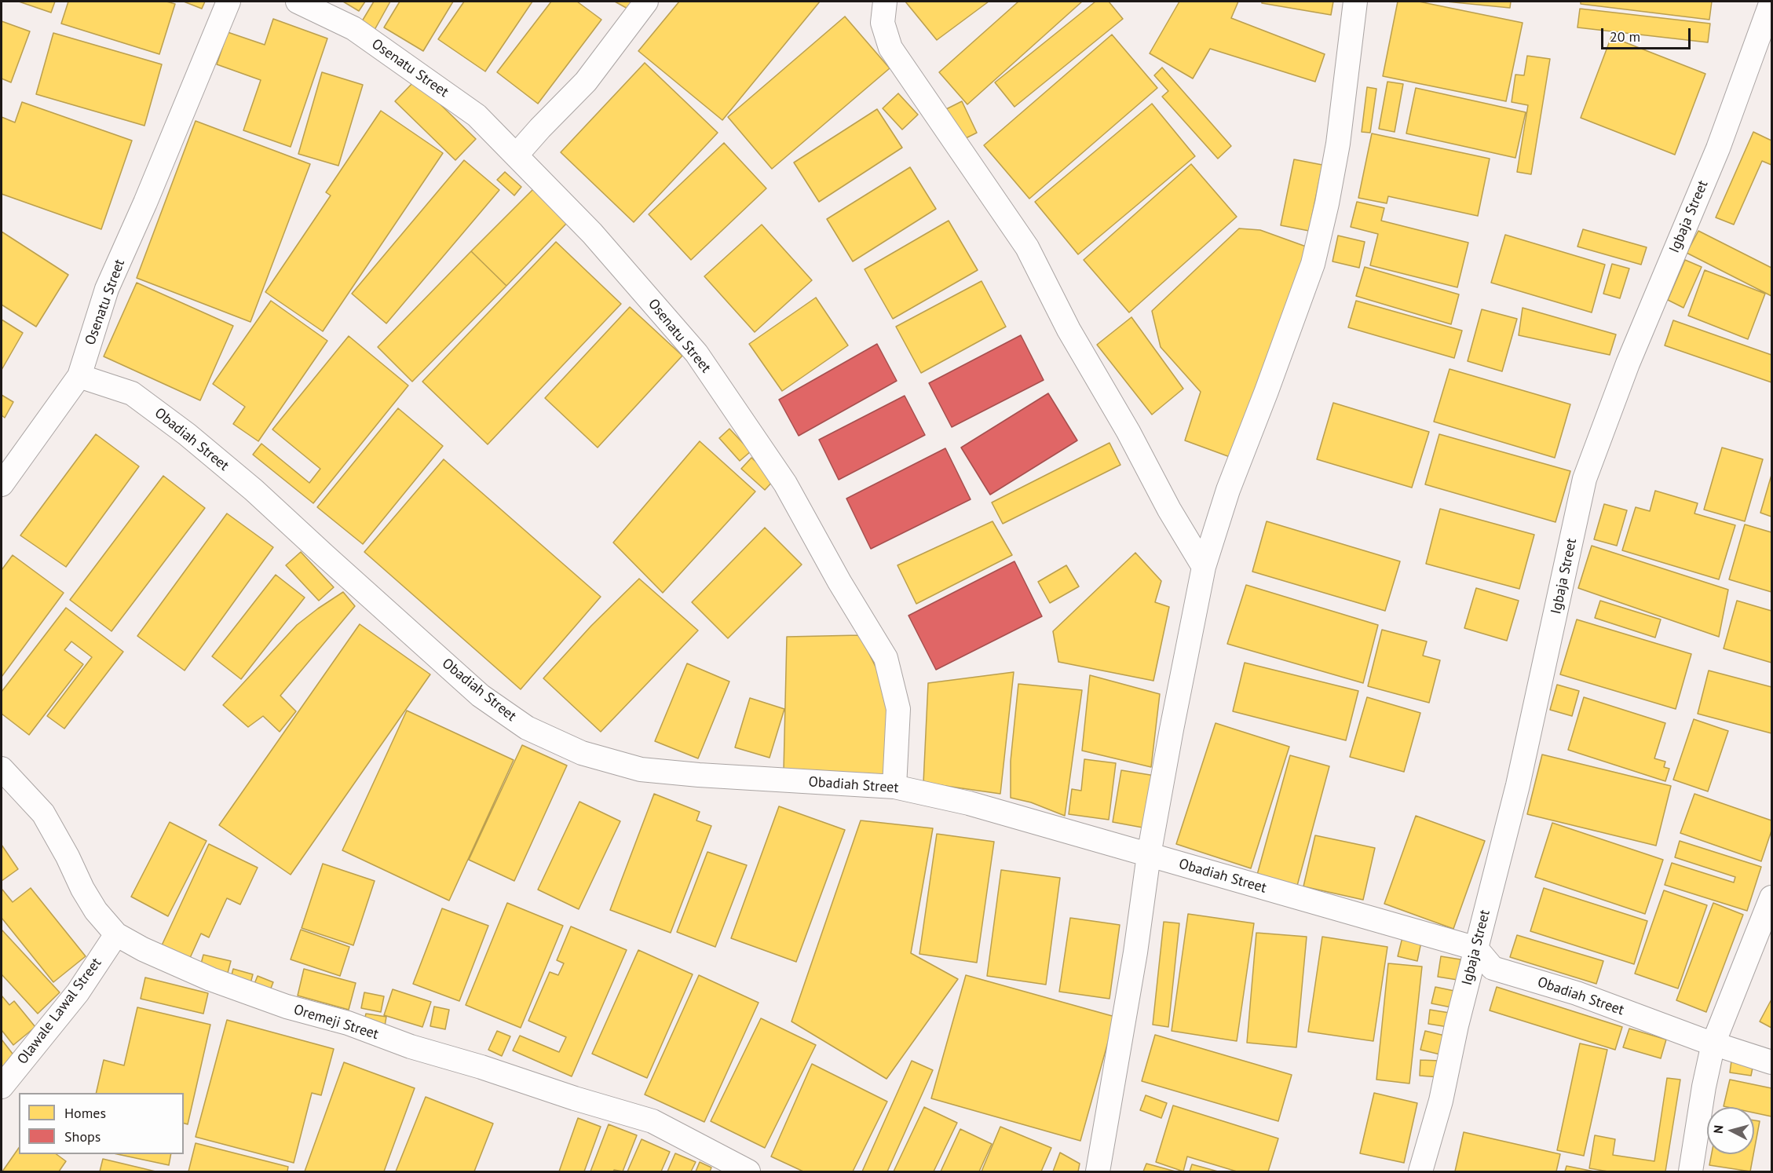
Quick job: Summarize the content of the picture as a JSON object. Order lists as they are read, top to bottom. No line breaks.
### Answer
{"streets":{"street":["Osenatu Street","Igbaja Street","Obadiah Street","Olawale Lawal Street","Oremeji Street"]},"crossings":[["Osenatu Street","Obadiah Street"],["Igbaja Street","Obadiah Street"],["Olawale Lawal Street","Oremeji Street"]],"legend":["Homes","Shops"],"scale_bar":"20 m","north":"left"}
